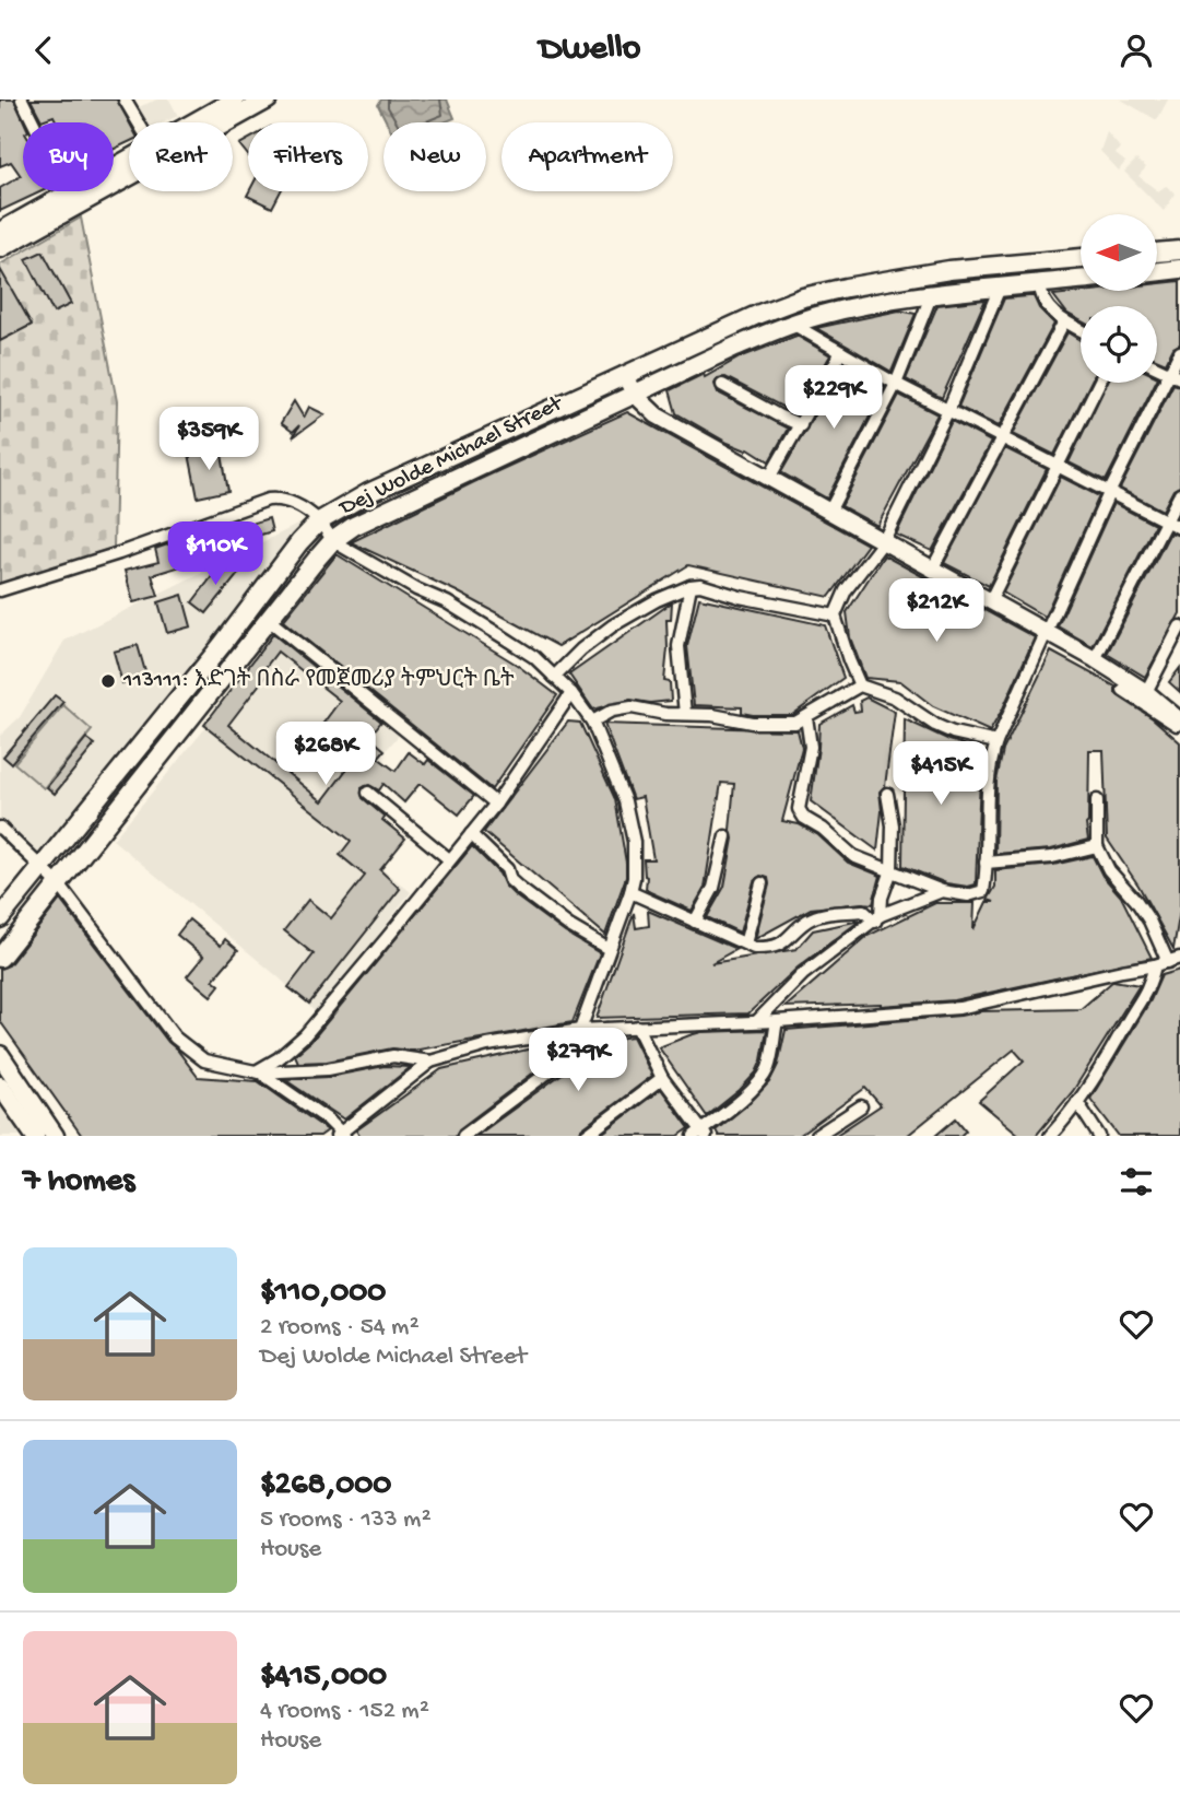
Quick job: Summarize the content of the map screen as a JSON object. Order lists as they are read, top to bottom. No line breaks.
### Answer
{"streets":{"main road":["Dej Wolde Michael Street"]},"places":["113111: እድገት በስራ የመጀመሪያ ትምህርት ቤት"],"north":"left","page":{"header":"Dwello","chip":["Buy","Rent","Filters","New","Apartment"],"price":["$229K","$359K","$110K","$212K","$268K","$415K","$279K"],"heading":"7 homes","list":[{"name":"$110,000","note":"2 rooms · 54 m² · Dej Wolde Michael Street"},{"name":"$268,000","note":"5 rooms · 133 m² · House"},{"name":"$415,000","note":"4 rooms · 152 m² · House"}]}}
